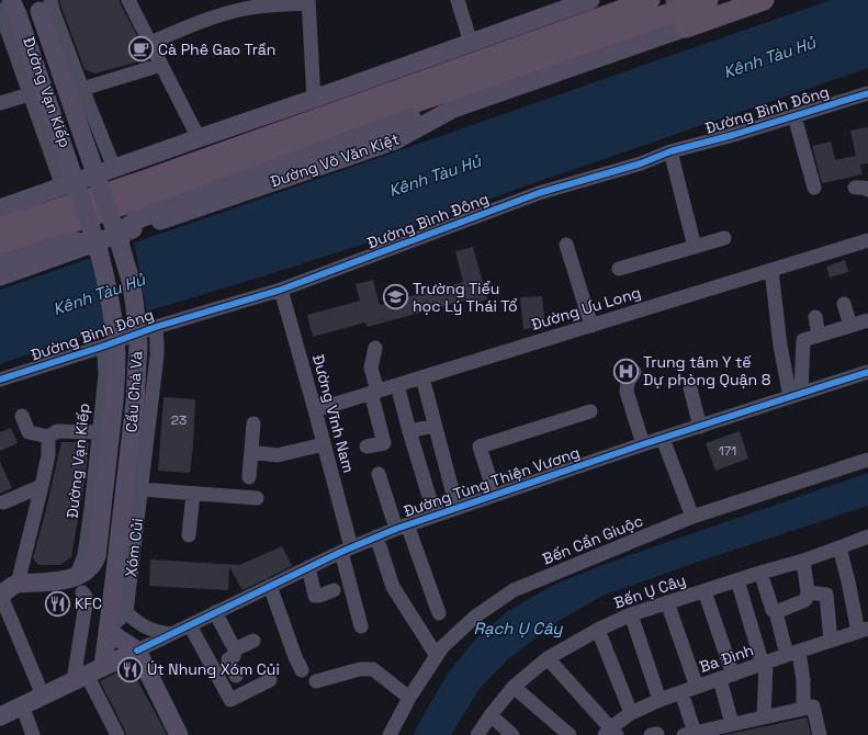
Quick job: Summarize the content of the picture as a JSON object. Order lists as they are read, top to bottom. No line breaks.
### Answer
{"streets":{"highway":["Đường Võ Văn Kiệt"],"main road":["Cầu Chà Và","Đường Tùng Thiện Vương"],"street":["Đường Vạn Kiếp","Đường Bình Đông","Đường Ưu Long","Đường Vĩnh Nam","Bến Cần Giuộc","Xóm Củi","Bến Ụ Cây","Ba Đình"]},"crossings":[["Đường Vạn Kiếp","Đường Bình Đông"],["Đường Vạn Kiếp","Cầu Chà Và"],["Đường Vạn Kiếp","Đường Tùng Thiện Vương"],["Đường Bình Đông","Đường Vĩnh Nam"],["Đường Bình Đông","Xóm Củi"],["Đường Ưu Long","Đường Vĩnh Nam"],["Cầu Chà Và","Đường Tùng Thiện Vương"],["Đường Vĩnh Nam","Đường Tùng Thiện Vương"]],"water":["Kênh Tàu Hủ","Rạch Ụ Cây"],"places":{"cafe":["Cà Phê Gao Trần"],"school or university":["Trường Tiểu học Lý Thái Tổ"],"hospital":["Trung tâm Y tế Dự phòng Quận 8"],"restaurant":["KFC","Út Nhung Xóm Củi"]},"house_numbers":["23","171"]}
